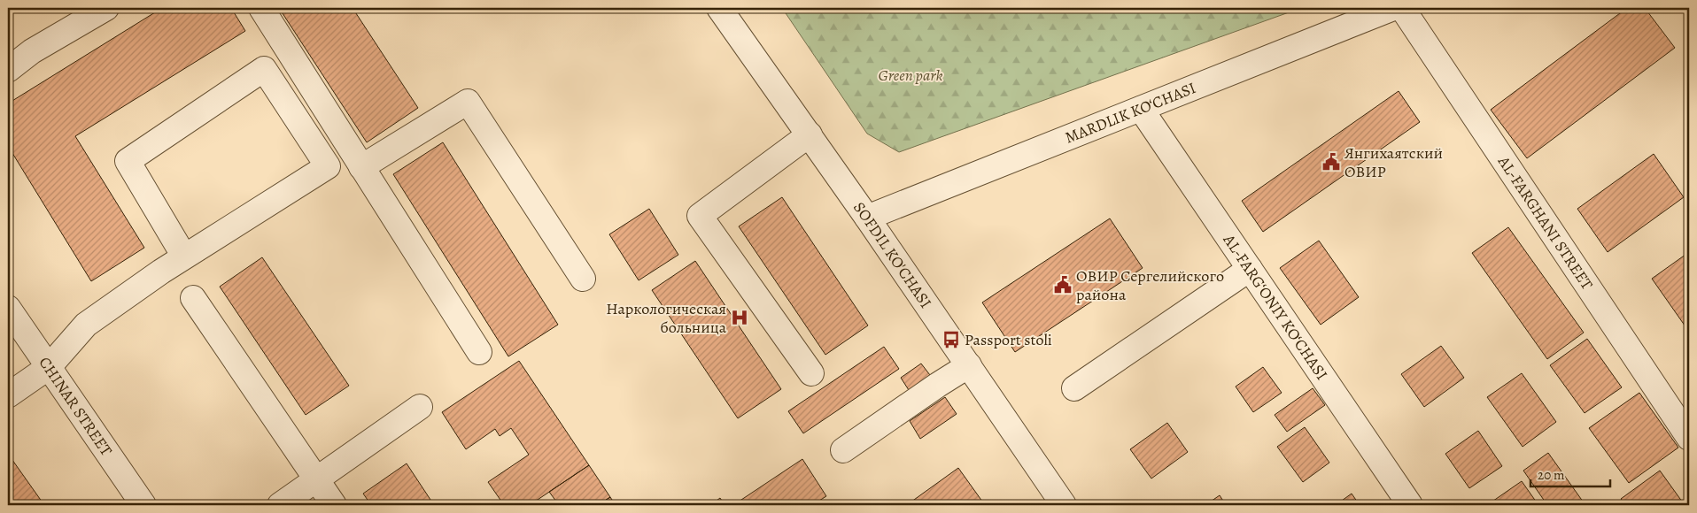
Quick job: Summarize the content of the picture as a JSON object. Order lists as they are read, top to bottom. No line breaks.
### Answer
{"streets":{"street":["MARDLIK KO‘CHASI","AL-FARGHANI STREET","SOFDIL KO'CHASI","AL-FARG‘ONIY KO‘CHASI","CHINAR STREET"]},"crossings":[["MARDLIK KO‘CHASI","SOFDIL KO'CHASI"],["MARDLIK KO‘CHASI","AL-FARG‘ONIY KO‘CHASI"]],"parks":["Green park"],"places":{"public building":["Янгихаятский ОВИР","ОВИР Сергелийского района"],"hospital":["Наркологическая больница"],"bus stop":["Passport stoli"]},"scale_bar":"20 m"}
